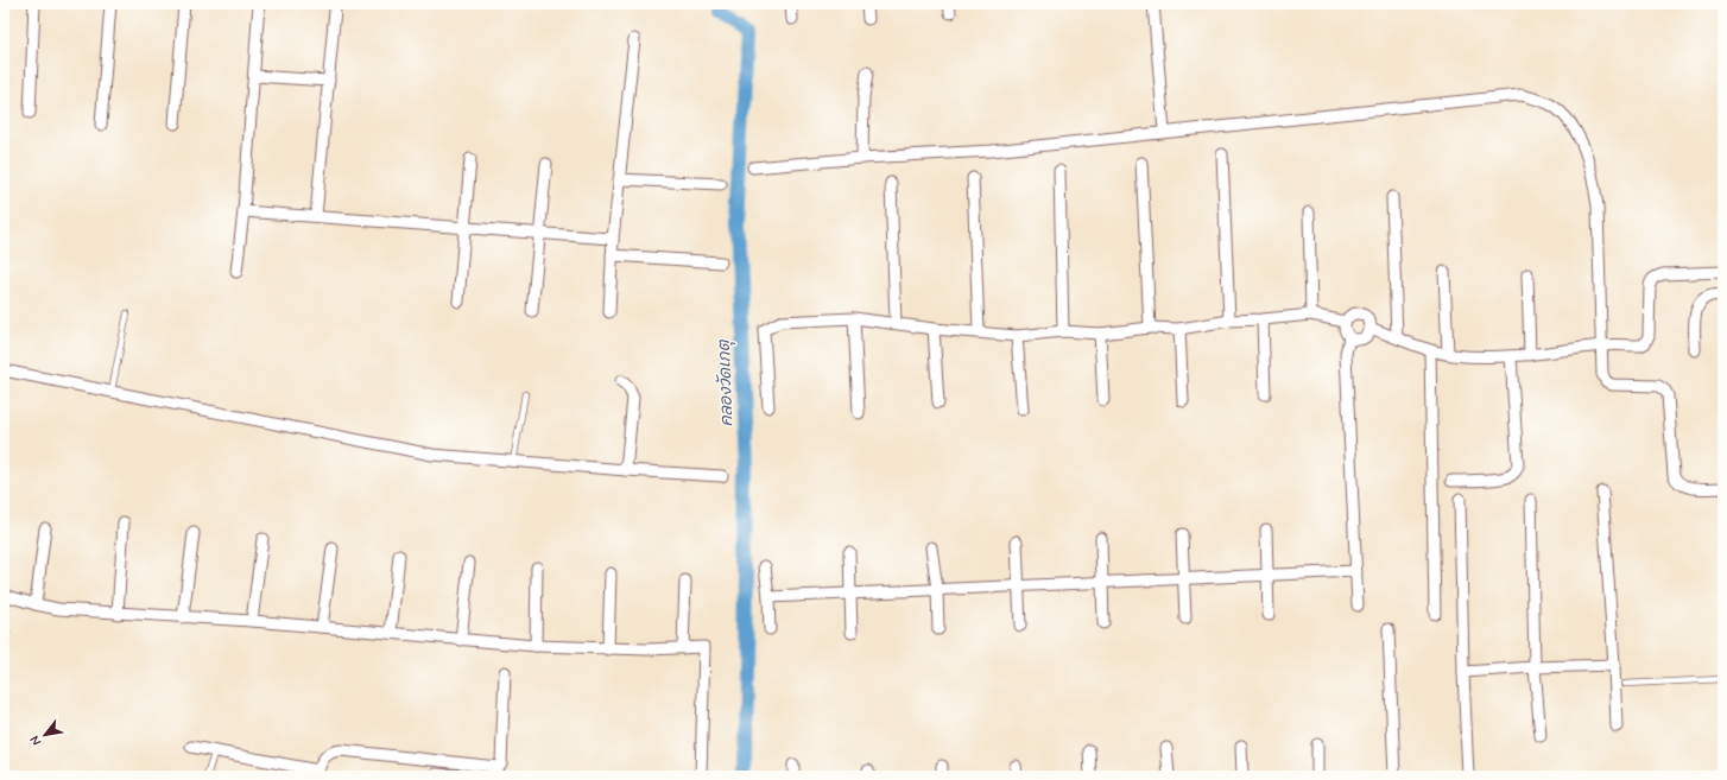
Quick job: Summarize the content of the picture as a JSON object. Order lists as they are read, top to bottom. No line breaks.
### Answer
{"water":["คลองวัดเกตุ"],"north":"bottom left"}
